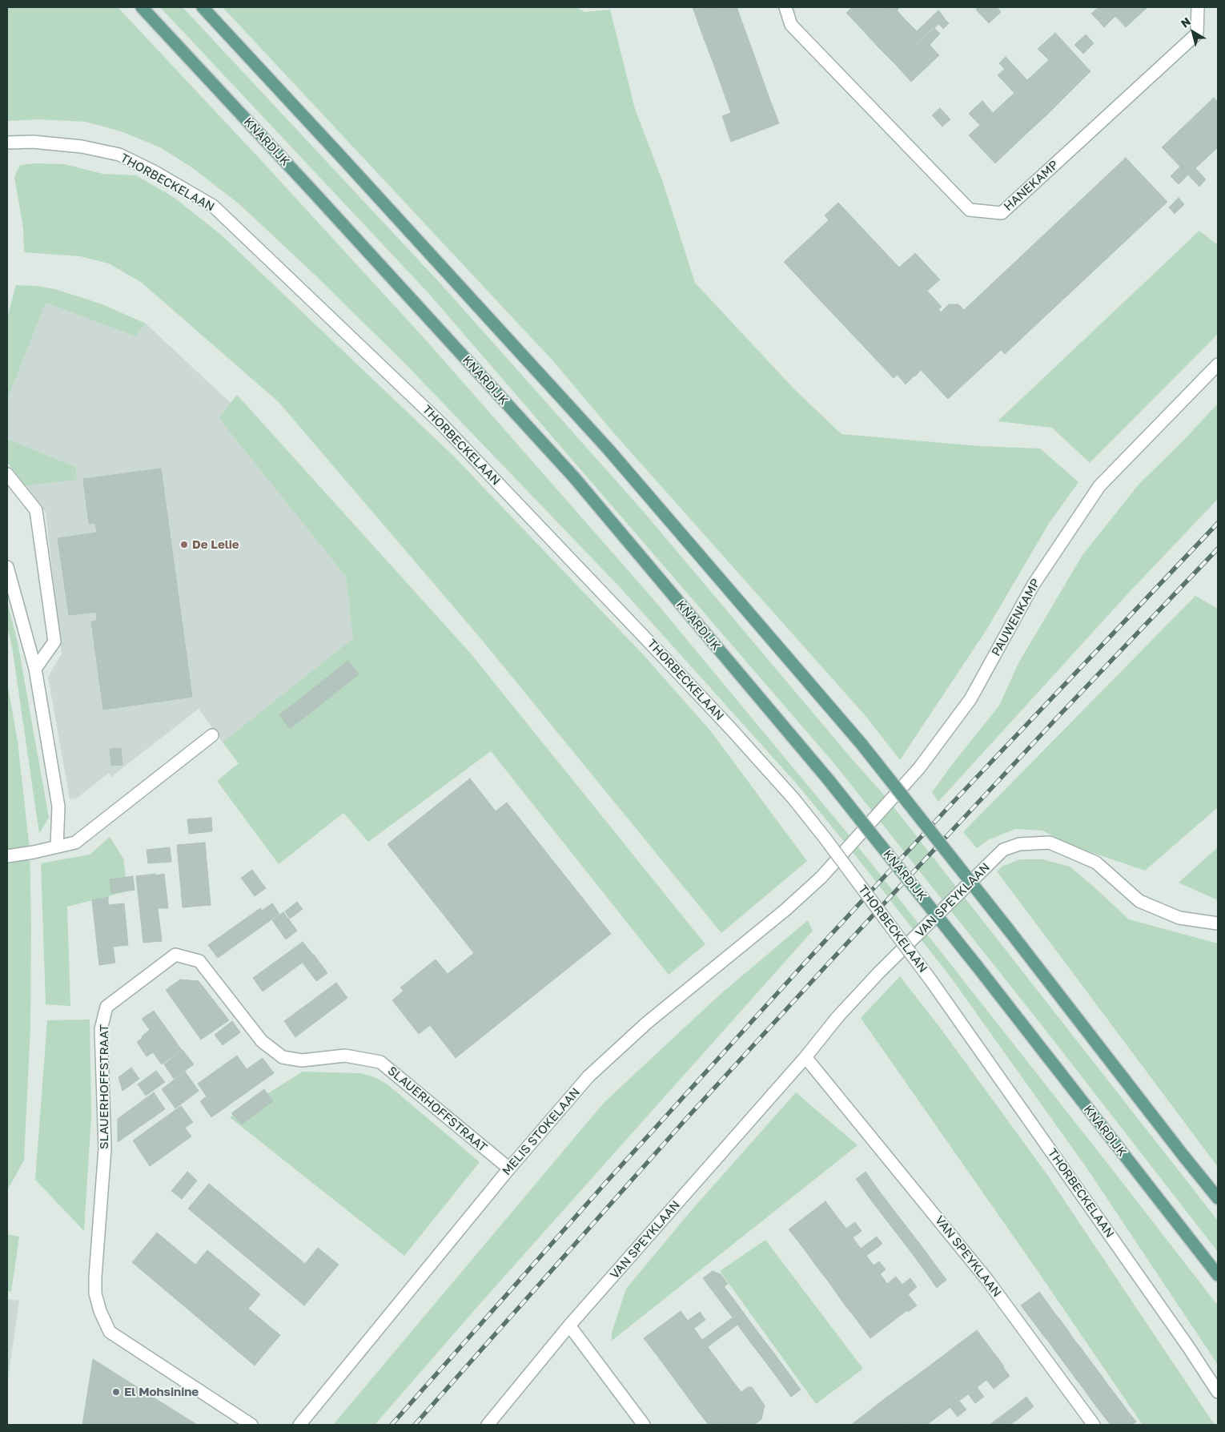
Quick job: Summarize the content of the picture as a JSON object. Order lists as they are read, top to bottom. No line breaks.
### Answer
{"streets":{"main road":["KNARDIJK"],"street":["THORBECKELAAN","HANEKAMP","PAUWENKAMP","VAN SPEYKLAAN","SLAUERHOFFSTRAAT","MELIS STOKELAAN"]},"crossings":[["PAUWENKAMP","MELIS STOKELAAN"],["SLAUERHOFFSTRAAT","MELIS STOKELAAN"]],"places":["De Lelie","El Mohsinine"],"north":"top left"}
